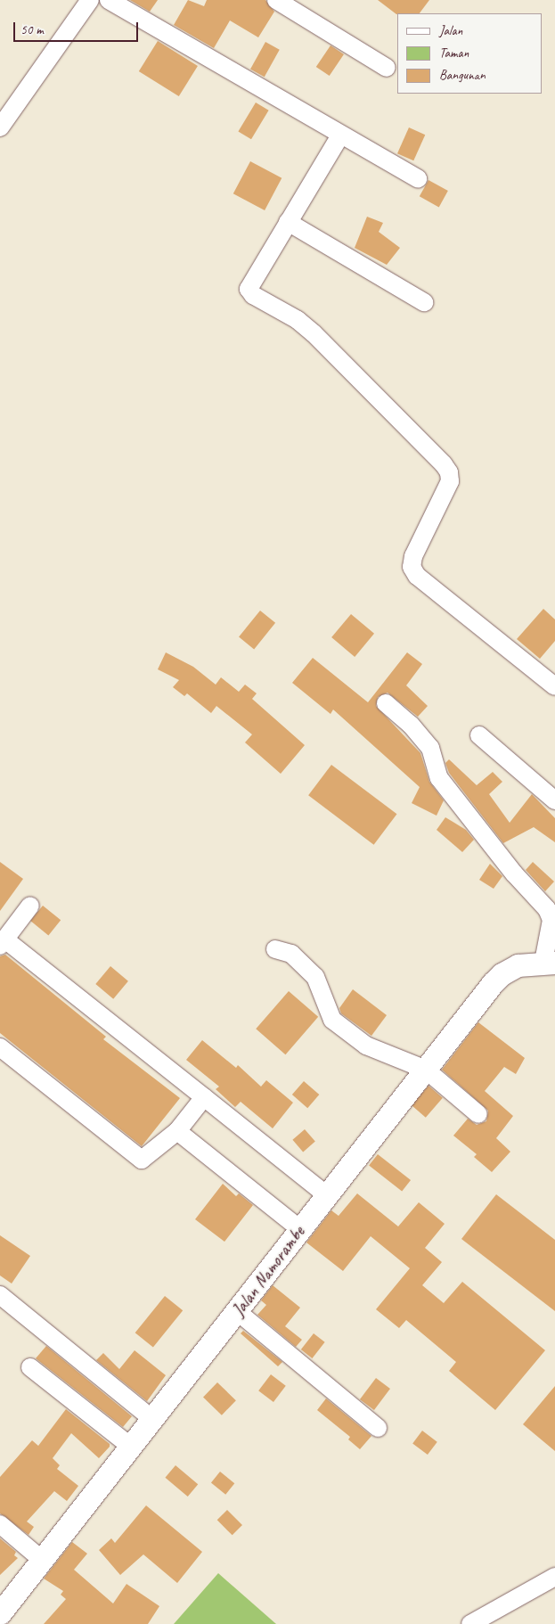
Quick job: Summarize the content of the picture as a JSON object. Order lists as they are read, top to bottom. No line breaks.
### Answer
{"streets":{"main road":["Jalan Namorambe"]},"legend":["Jalan","Taman","Bangunan"],"scale_bar":"50 m"}
